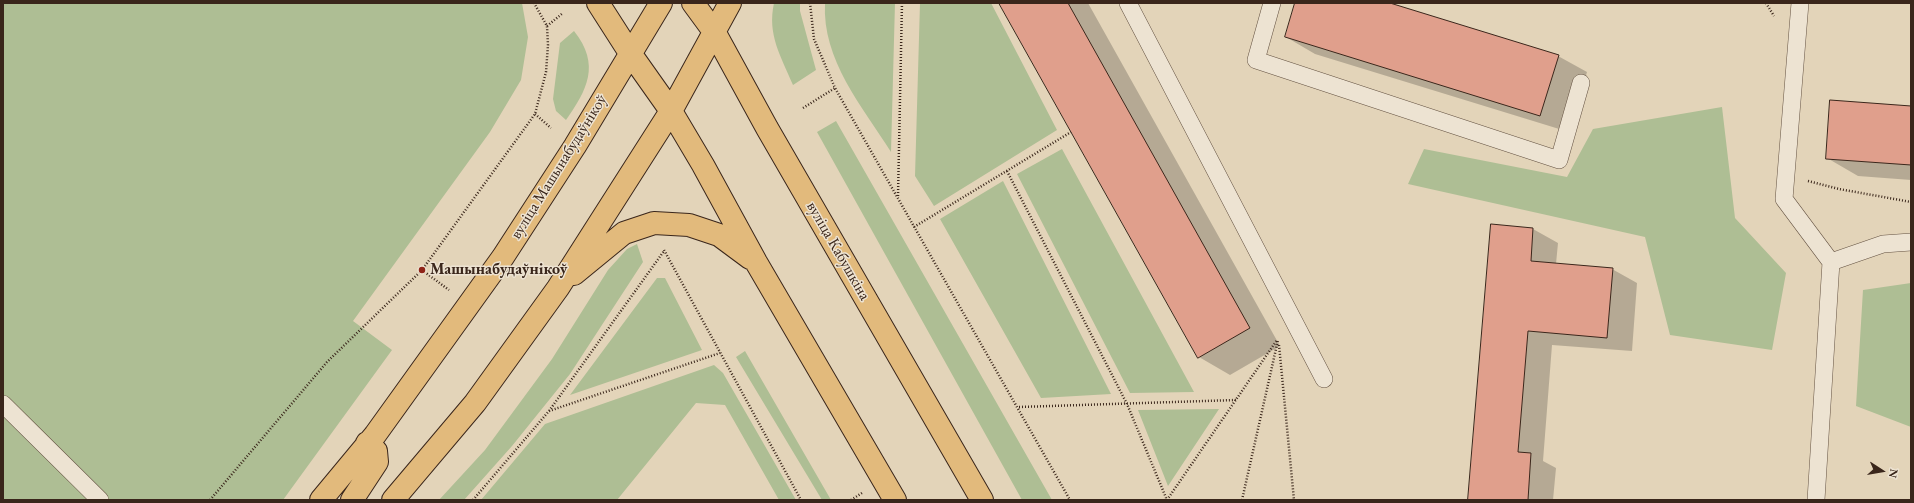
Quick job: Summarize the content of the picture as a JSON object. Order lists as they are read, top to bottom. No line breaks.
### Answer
{"streets":{"main road":["вуліца Машынабудаўнікоў","вуліца Кабушкіна"]},"places":["Машынабудаўнікоў"],"north":"right"}
